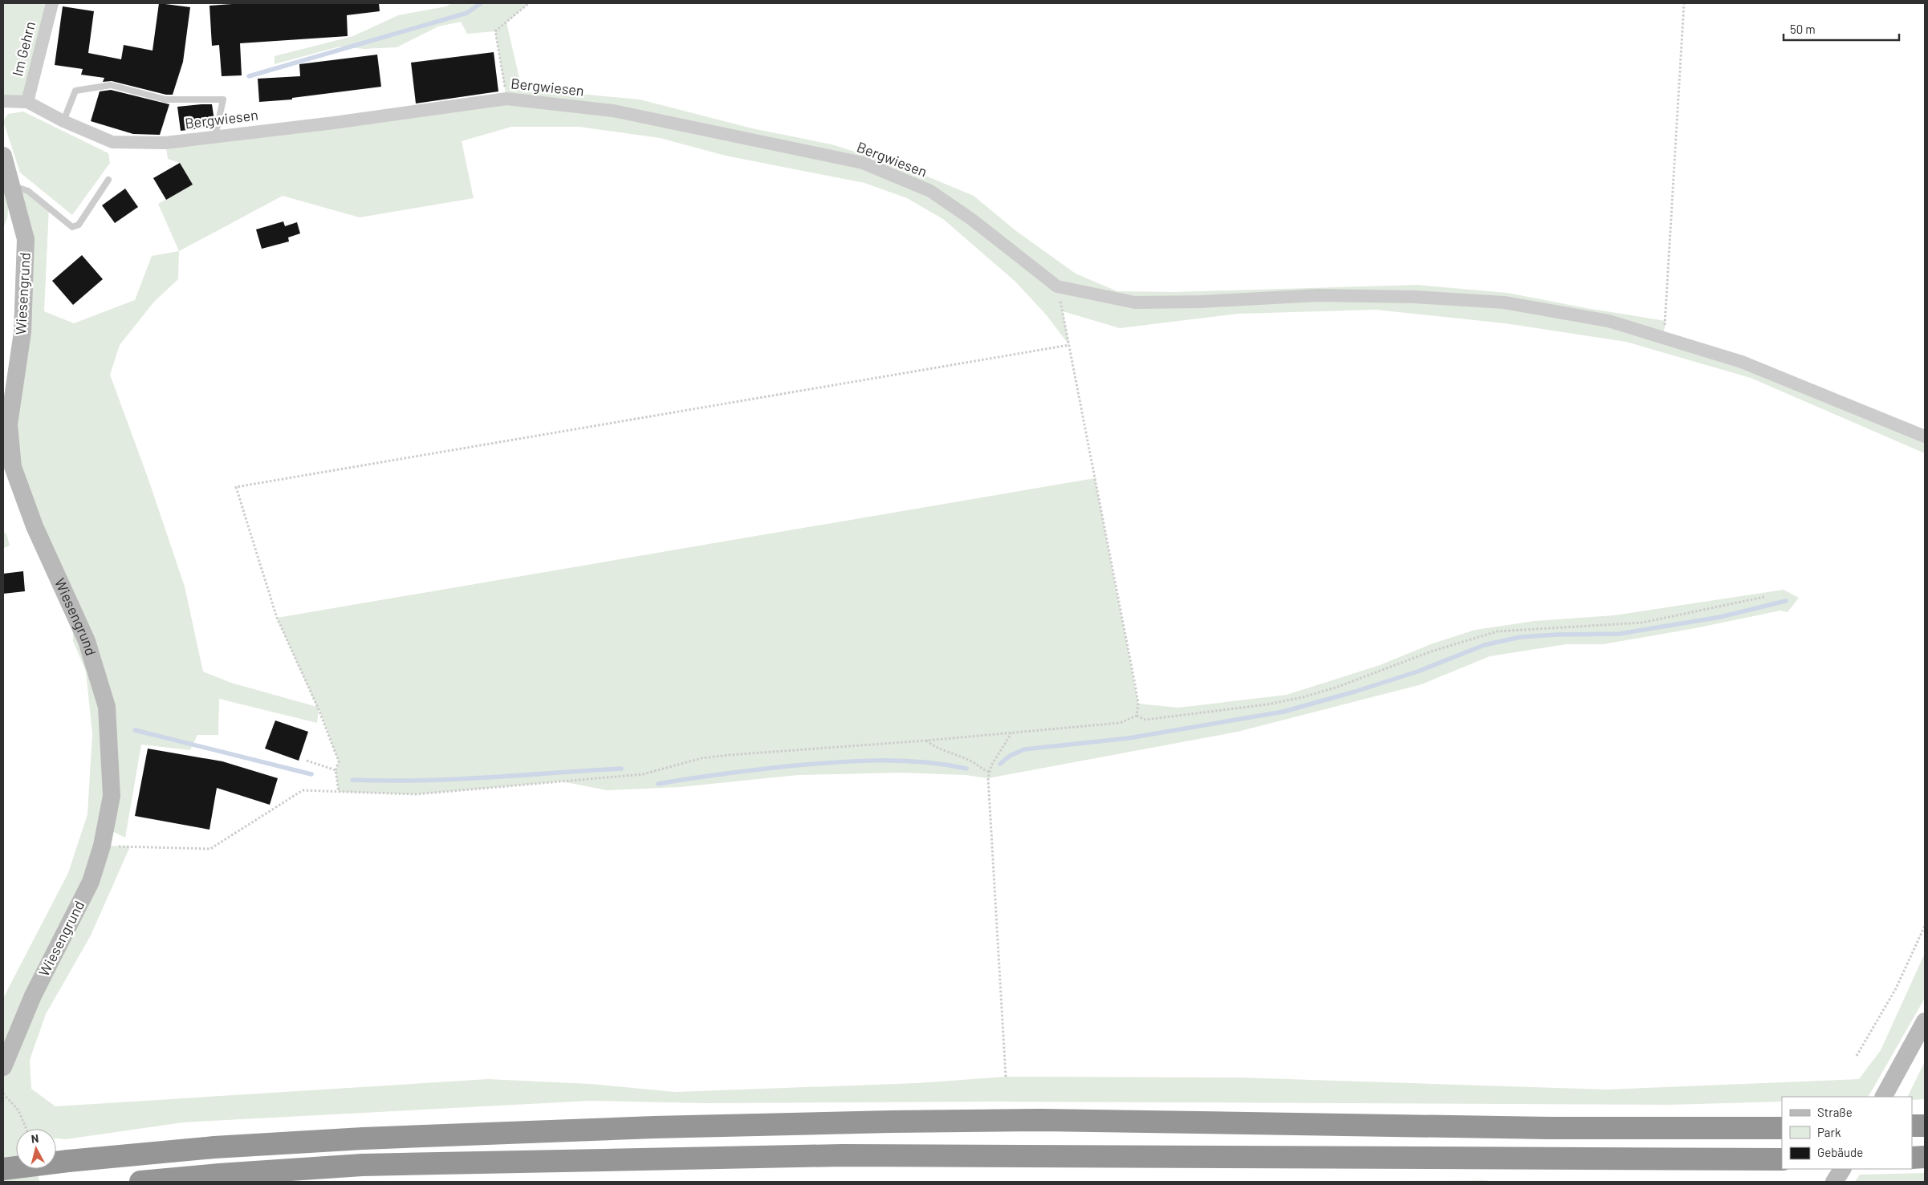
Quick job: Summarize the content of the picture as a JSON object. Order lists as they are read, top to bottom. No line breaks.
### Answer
{"streets":{"street":["Im Gehrn","Bergwiesen","Wiesengrund"]},"crossings":[["Im Gehrn","Bergwiesen"]],"legend":["Straße","Park","Gebäude"],"scale_bar":"50 m","north":"top"}
